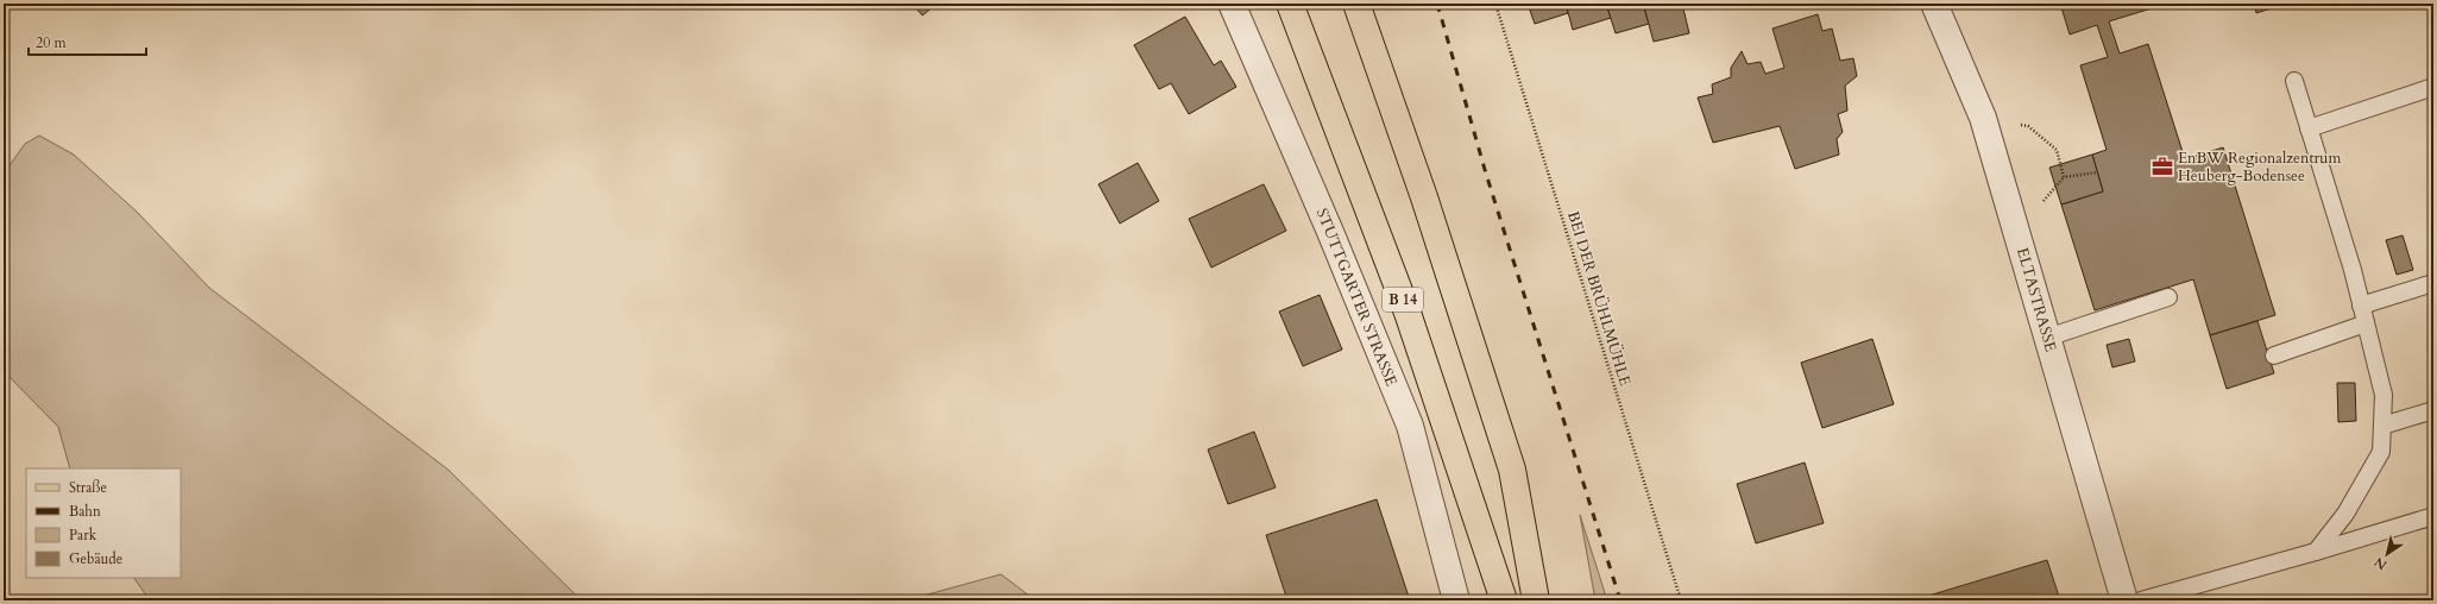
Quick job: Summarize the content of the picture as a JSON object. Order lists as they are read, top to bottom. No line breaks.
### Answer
{"streets":{"main road":["B 14"],"street":["STUTTGARTER STRASSE","ELTASTRASSE"],"path":["BEI DER BRÜHLMÜHLE"]},"places":{"office":["EnBW Regionalzentrum Heuberg-Bodensee"]},"legend":["Straße","Bahn","Park","Gebäude"],"scale_bar":"20 m","north":"bottom left"}
